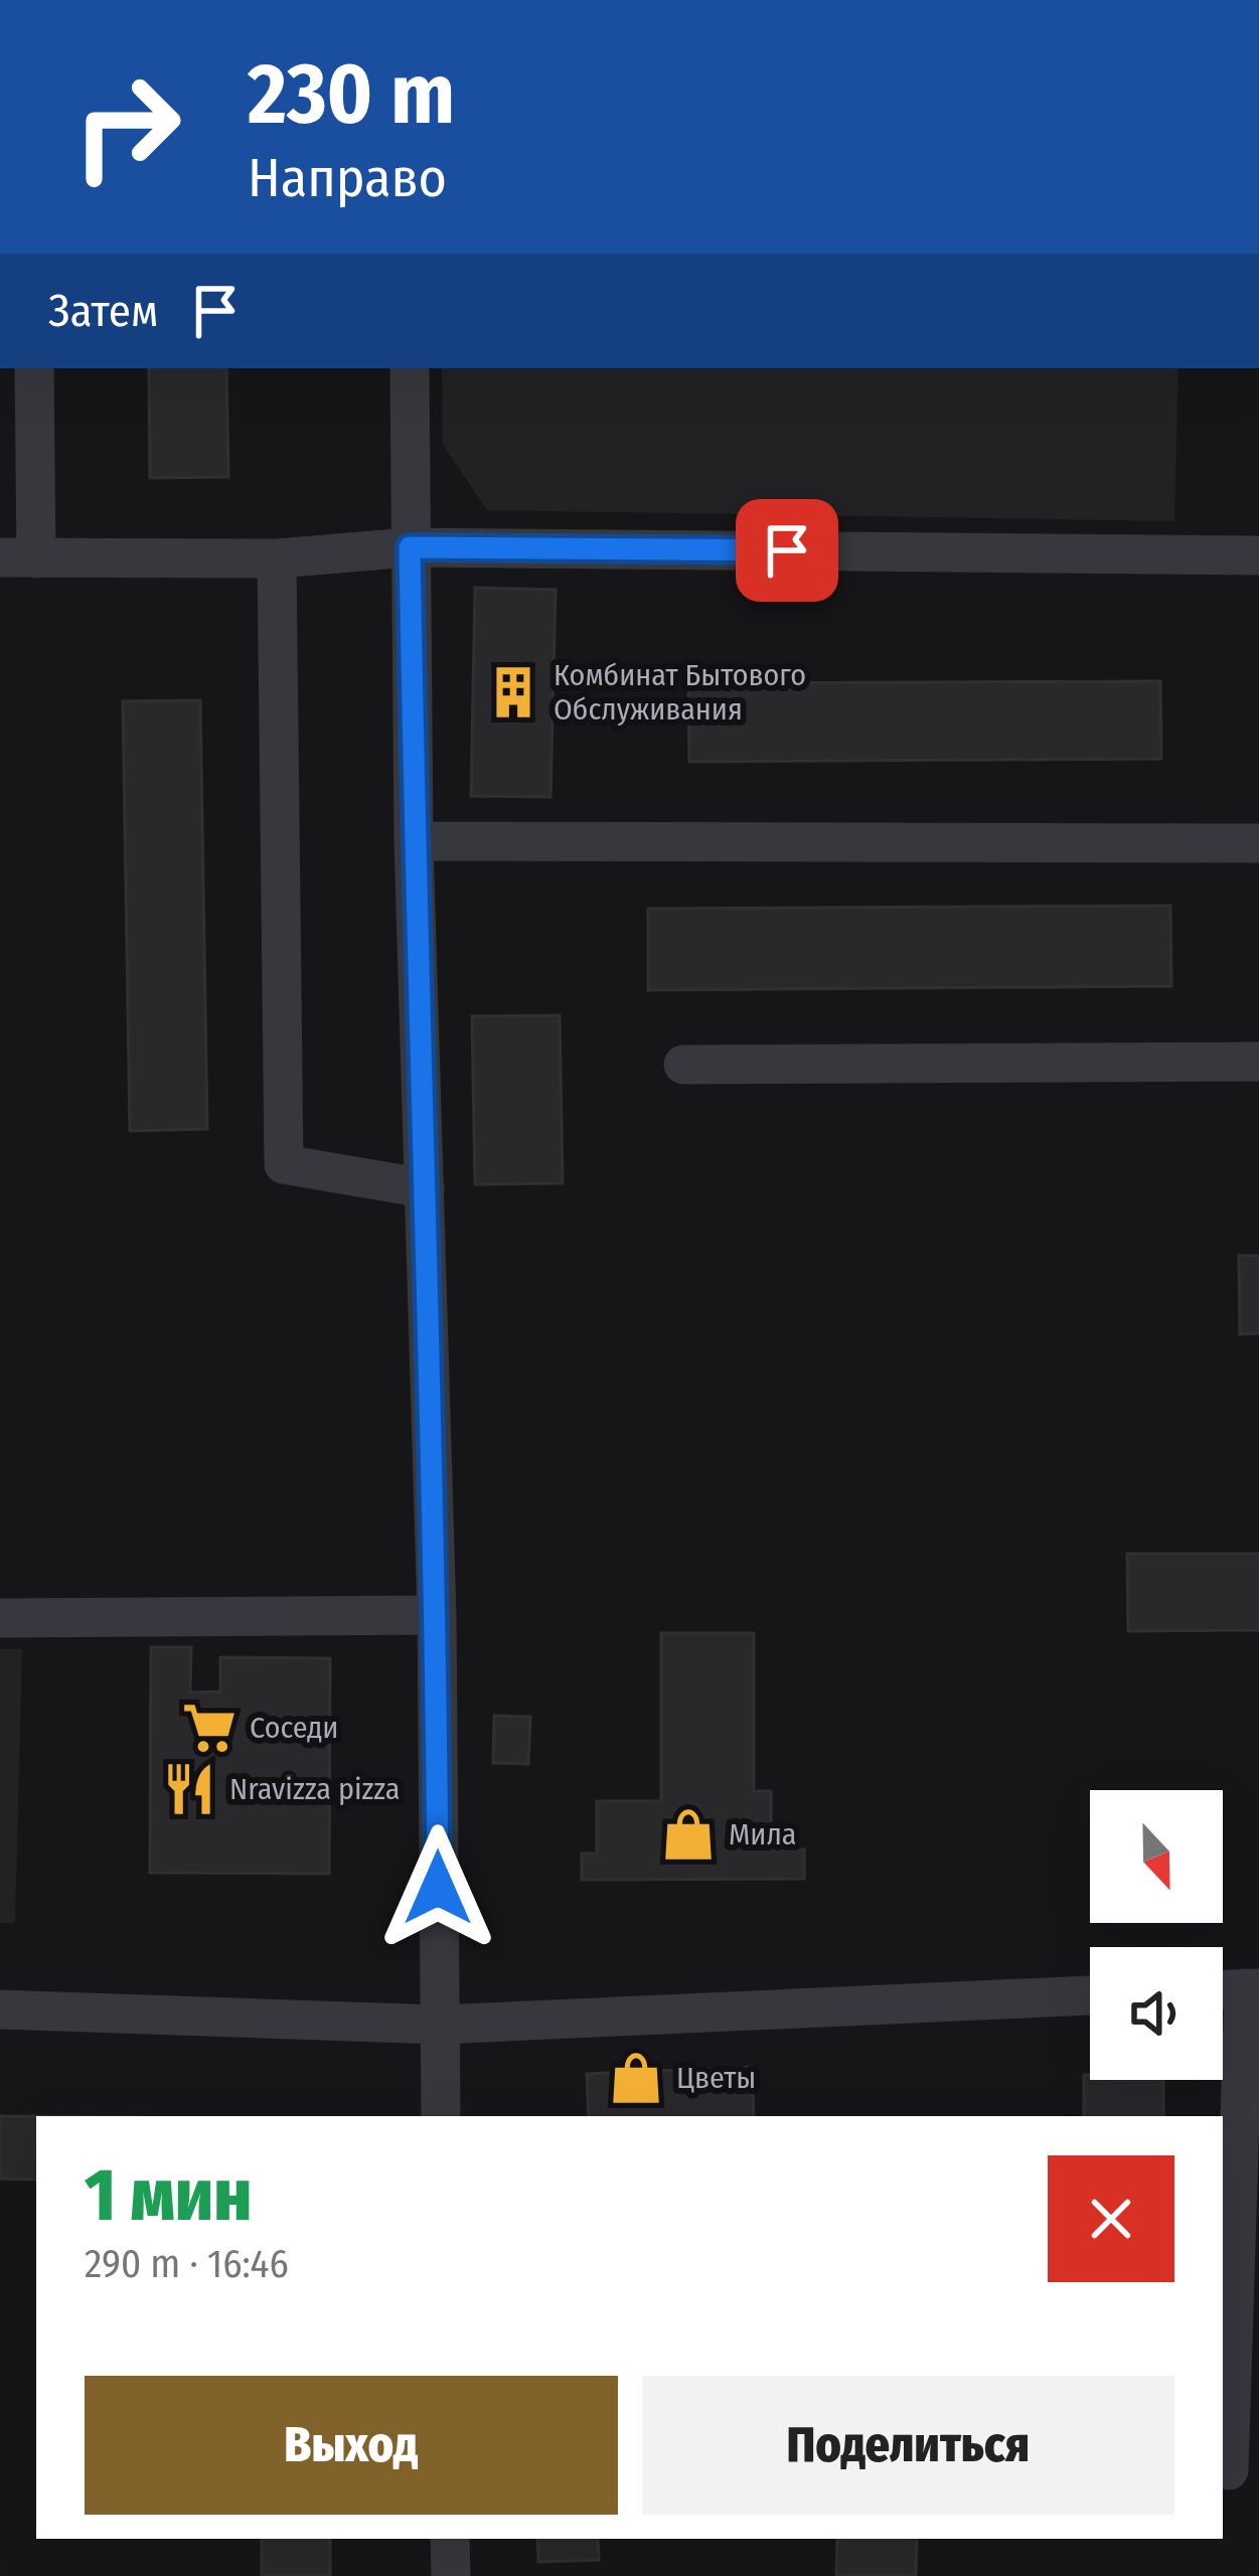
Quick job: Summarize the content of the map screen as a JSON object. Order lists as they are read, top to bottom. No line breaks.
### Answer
{"places":{"building":["Комбинат Бытового Обслуживания"],"supermarket":["Соседи"],"restaurant":["Nravizza pizza"],"shop":["Мила","Цветы"]},"north":"bottom","page":{"turn":["230 m","Направо"],"then":"Затем","heading":["1 мин","290 m · 16:46"],"buttons":["Выход","Поделиться"]}}
